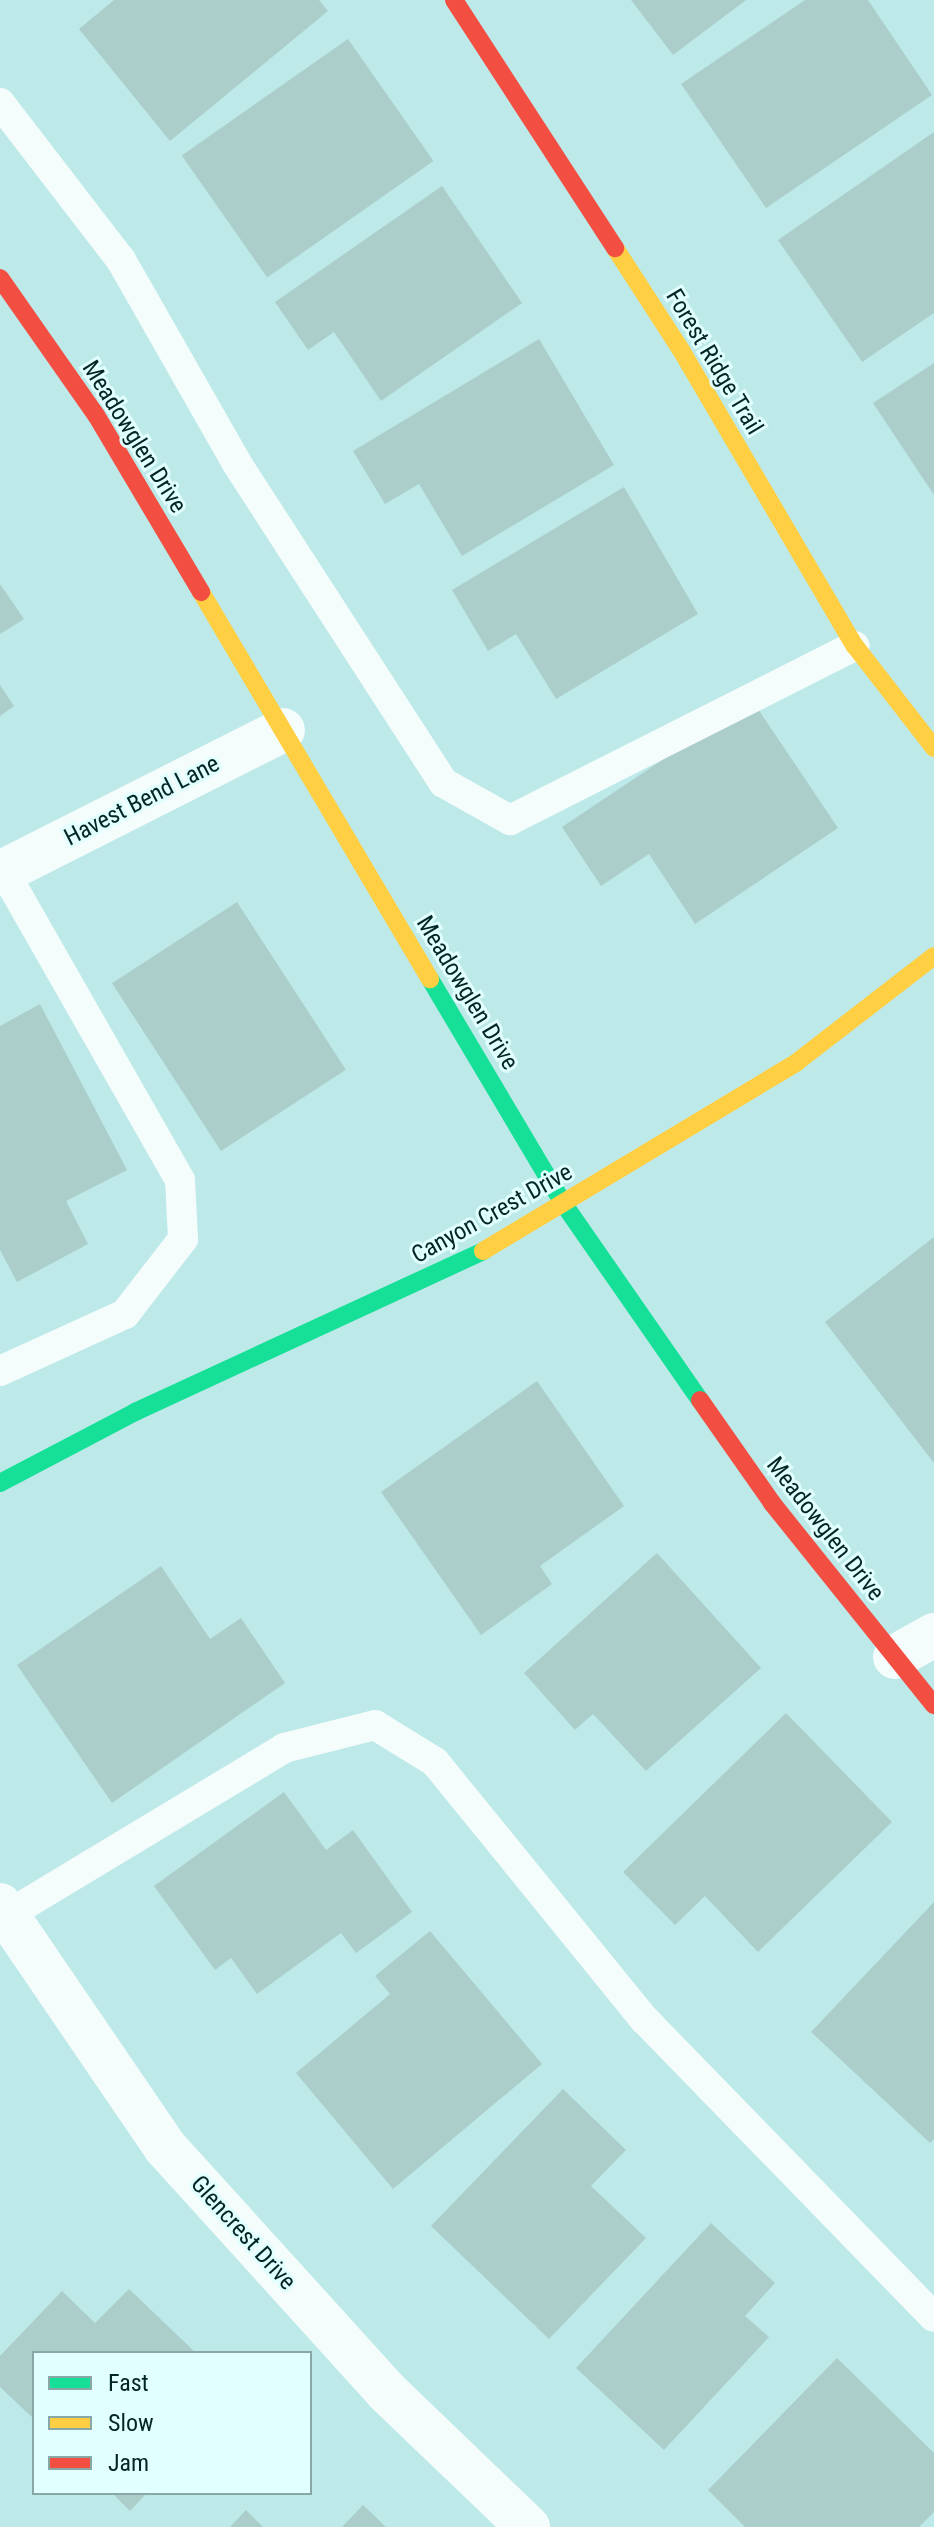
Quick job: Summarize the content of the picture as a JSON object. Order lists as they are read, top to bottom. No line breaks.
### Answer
{"streets":{"street":["Forest Ridge Trail","Meadowglen Drive","Havest Bend Lane","Canyon Crest Drive","Glencrest Drive"]},"crossings":[["Meadowglen Drive","Havest Bend Lane"],["Meadowglen Drive","Canyon Crest Drive"]],"legend":["Fast","Slow","Jam"]}
